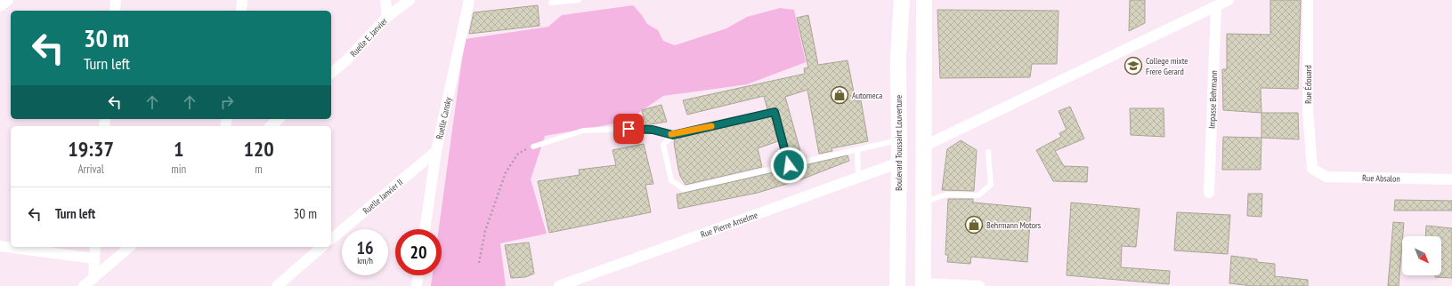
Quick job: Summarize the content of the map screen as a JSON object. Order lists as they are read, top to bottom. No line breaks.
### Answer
{"streets":{"main road":["Boulevard Toussaint Louverture"],"street":["Ruelle E. Janvier","Rue Édouard","Impasse Behrmann","Ruelle Cansky","Rue Absalon","Ruelle Janvier II","Rue Pierre Anselme"]},"crossings":[["Rue Édouard","Rue Absalon"],["Ruelle Cansky","Ruelle Janvier II"],["Boulevard Toussaint Louverture","Rue Pierre Anselme"]],"places":{"school or university":["College mixte Frere Gerard"],"shop":["Automeca","Behrmann Motors"]},"north":"bottom right","page":{"turn":["30 m","Turn left"],"eta":["19:37","Arrival","1","min","120","m"],"list":[{"name":"Turn left","value":"30 m"}],"speed":"16 km/h","limit":"20"}}
